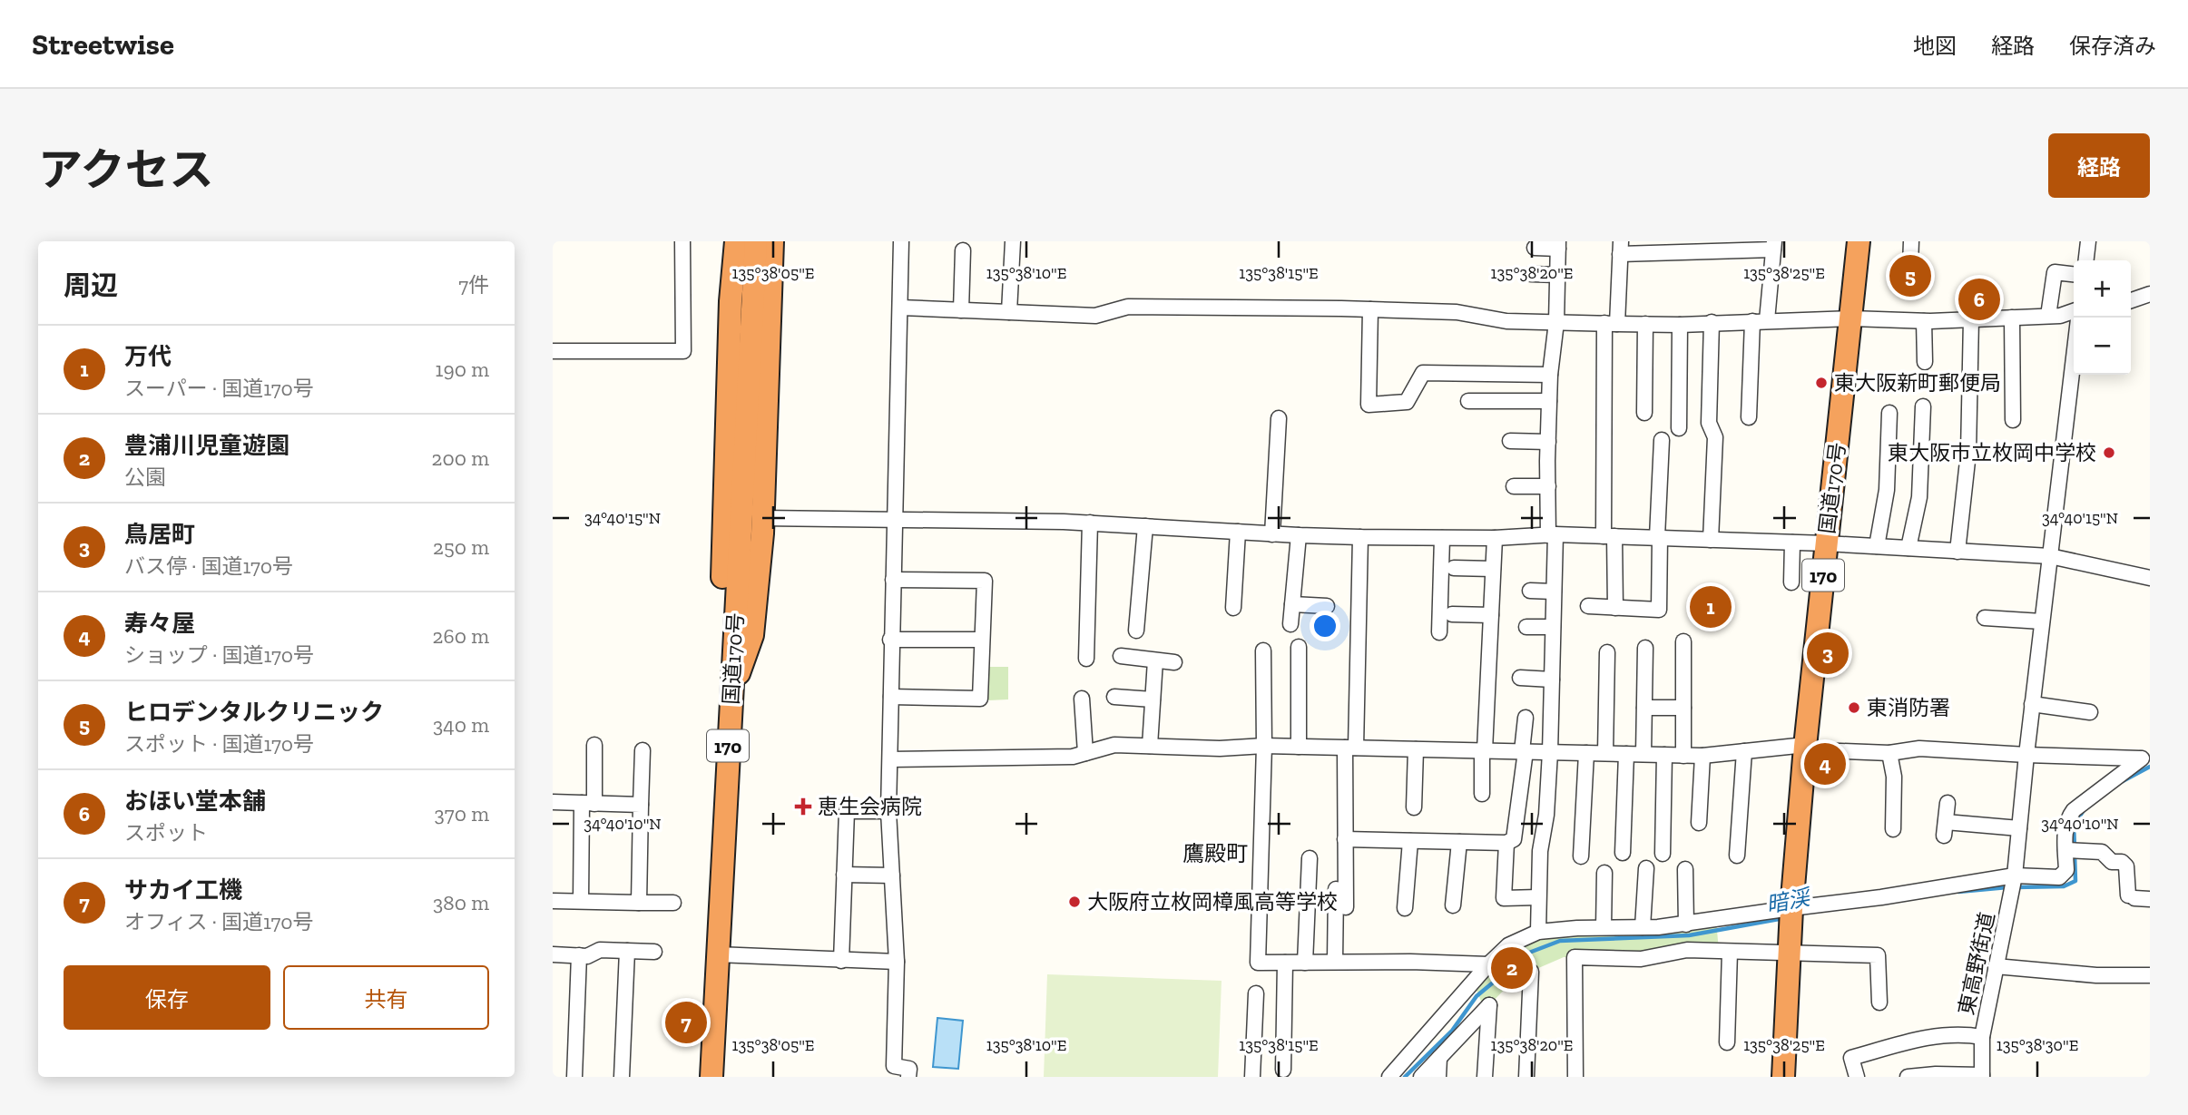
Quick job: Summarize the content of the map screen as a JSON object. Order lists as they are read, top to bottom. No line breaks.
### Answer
{"streets":{"highway":["国道170号","170"],"street":["東高野街道"]},"crossings":[["国道170号","170"]],"districts":["鷹殿町"],"water":["暗渓"],"places":{"other":["東大阪新町郵便局","東大阪市立枚岡中学校","東消防署","大阪府立枚岡樟風高等学校"],"health":["恵生会病院"]},"page":{"header":"Streetwise","nav":["地図","経路","保存済み"],"title":"アクセス","buttons":["経路",["保存","共有"]],"heading":["周辺","7件"],"pins":["5","6","1","3","4","2","7"],"map_buttons":["+","−"],"list":[{"mark":"1","name":"万代","note":"スーパー · 国道170号","value":"190 m"},{"mark":"2","name":"豊浦川児童遊園","note":"公園","value":"200 m"},{"mark":"3","name":"鳥居町","note":"バス停 · 国道170号","value":"250 m"},{"mark":"4","name":"寿々屋","note":"ショップ · 国道170号","value":"260 m"},{"mark":"5","name":"ヒロデンタルクリニック","note":"スポット · 国道170号","value":"340 m"},{"mark":"6","name":"おほい堂本舗","note":"スポット","value":"370 m"},{"mark":"7","name":"サカイ工機","note":"オフィス · 国道170号","value":"380 m"}]},"coordinates":["135°38'05\"E","135°38'10\"E","135°38'15\"E","135°38'20\"E","135°38'25\"E","34°40'15\"N","34°40'10\"N","135°38'30\"E"]}
